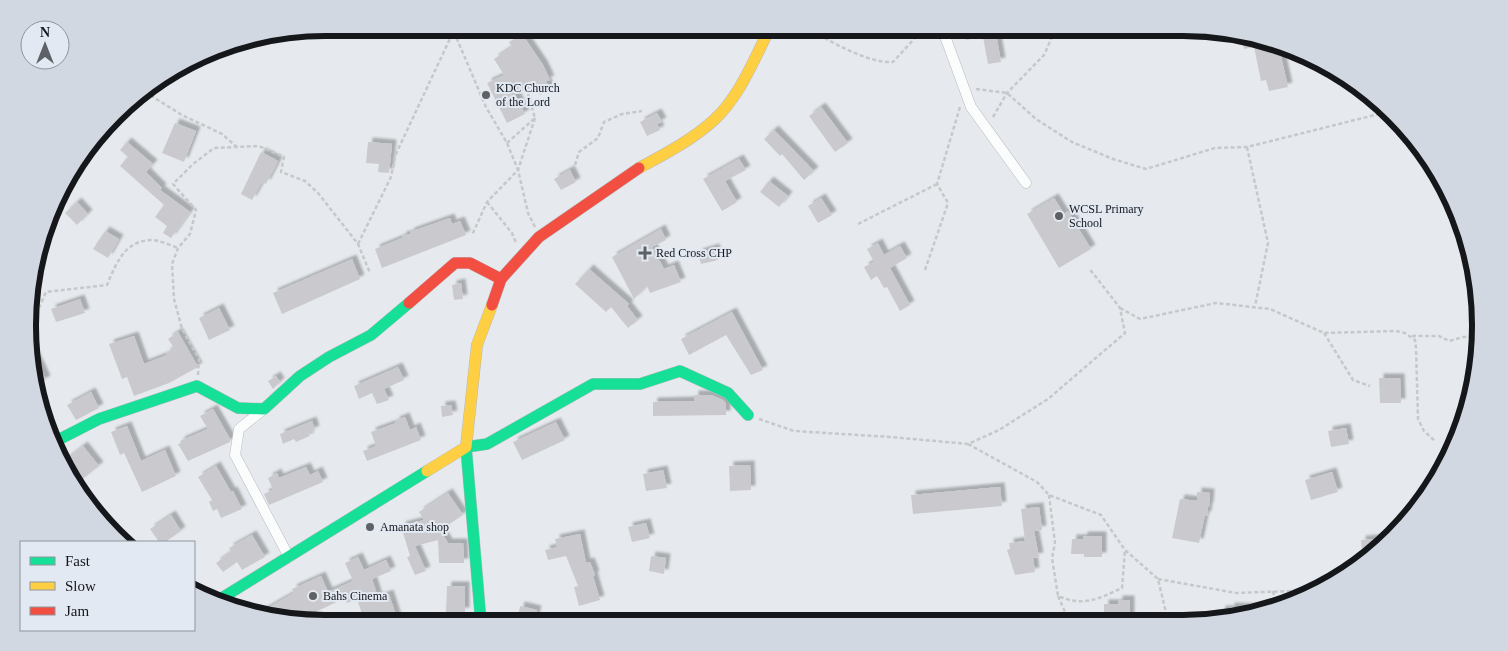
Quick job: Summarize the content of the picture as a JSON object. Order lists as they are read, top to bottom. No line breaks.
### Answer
{"places":{"other":["KDC Church of the Lord","WCSL Primary School","Amanata shop","Bahs Cinema"],"health":["Red Cross CHP"]},"legend":["Fast","Slow","Jam"],"north":"top"}
